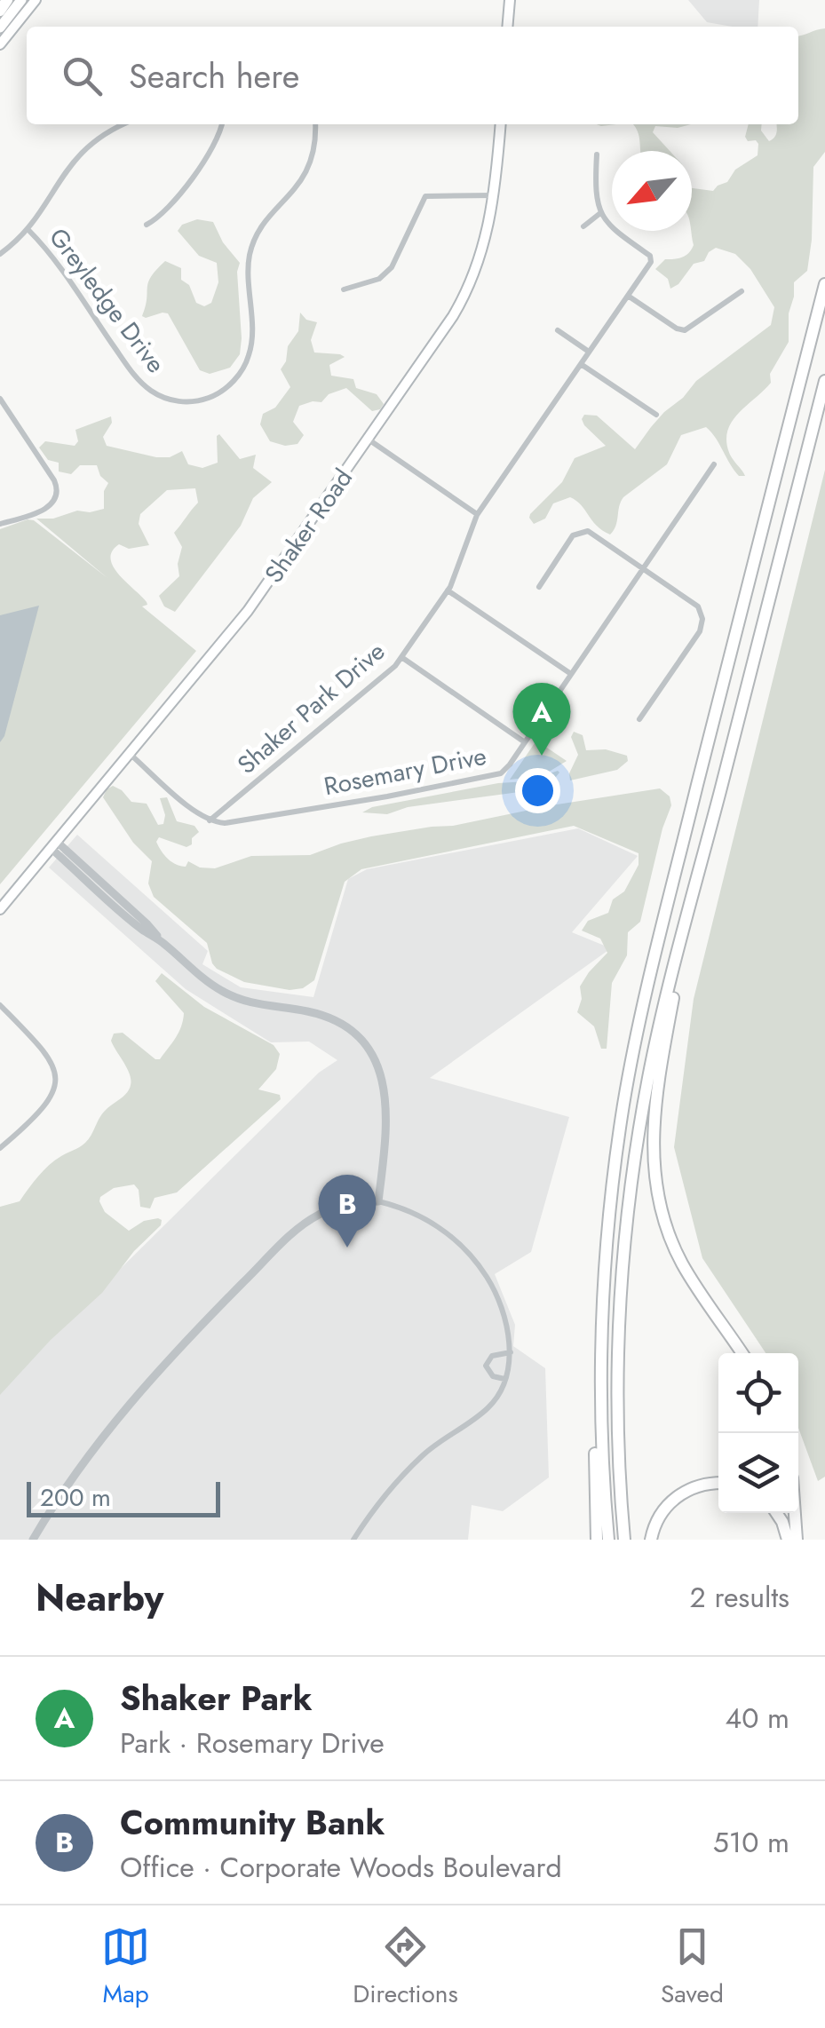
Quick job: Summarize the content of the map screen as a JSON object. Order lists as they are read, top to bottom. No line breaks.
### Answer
{"streets":{"main road":["Shaker Road"],"street":["Greyledge Drive","Shaker Park Drive","Rosemary Drive"]},"crossings":[["Shaker Park Drive","Rosemary Drive"]],"scale_bar":"200 m","north":"bottom left","page":{"search":"Search here","pins":["A","B"],"scale":"200 m","heading":["Nearby","2 results"],"list":[{"mark":"A","name":"Shaker Park","note":"Park · Rosemary Drive","value":"40 m"},{"mark":"B","name":"Community Bank","note":"Office · Corporate Woods Boulevard","value":"510 m"}],"nav":["Map","Directions","Saved"]}}
